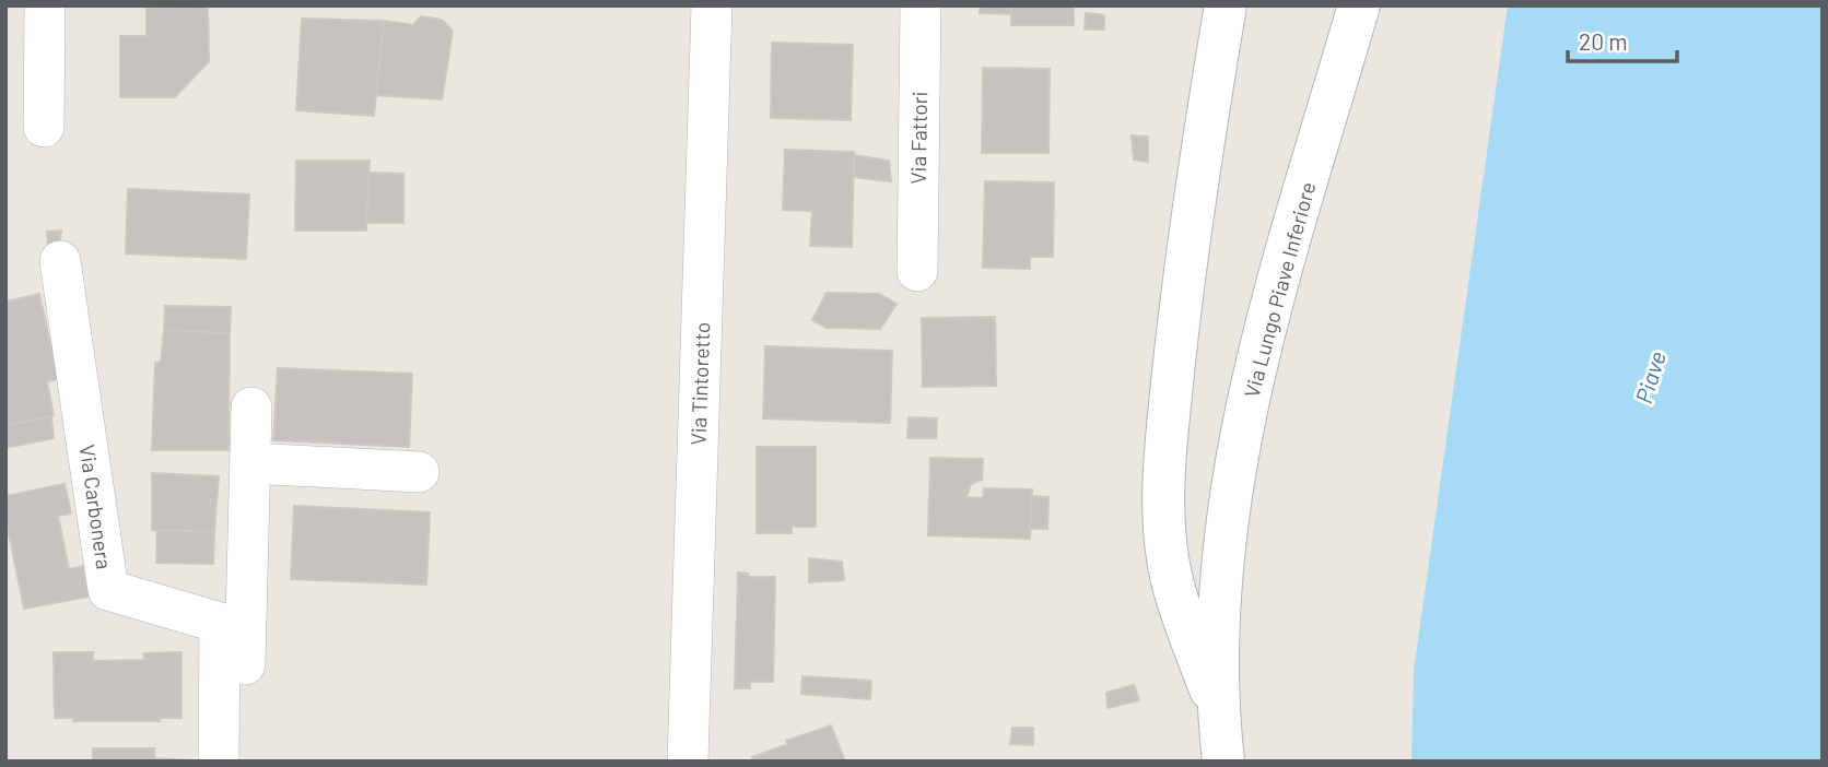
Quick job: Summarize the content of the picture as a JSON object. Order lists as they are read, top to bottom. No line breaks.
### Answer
{"streets":{"main road":["Via Lungo Piave Inferiore"],"street":["Via Fattori","Via Tintoretto","Via Carbonera"]},"water":["Piave"],"scale_bar":"20 m"}
